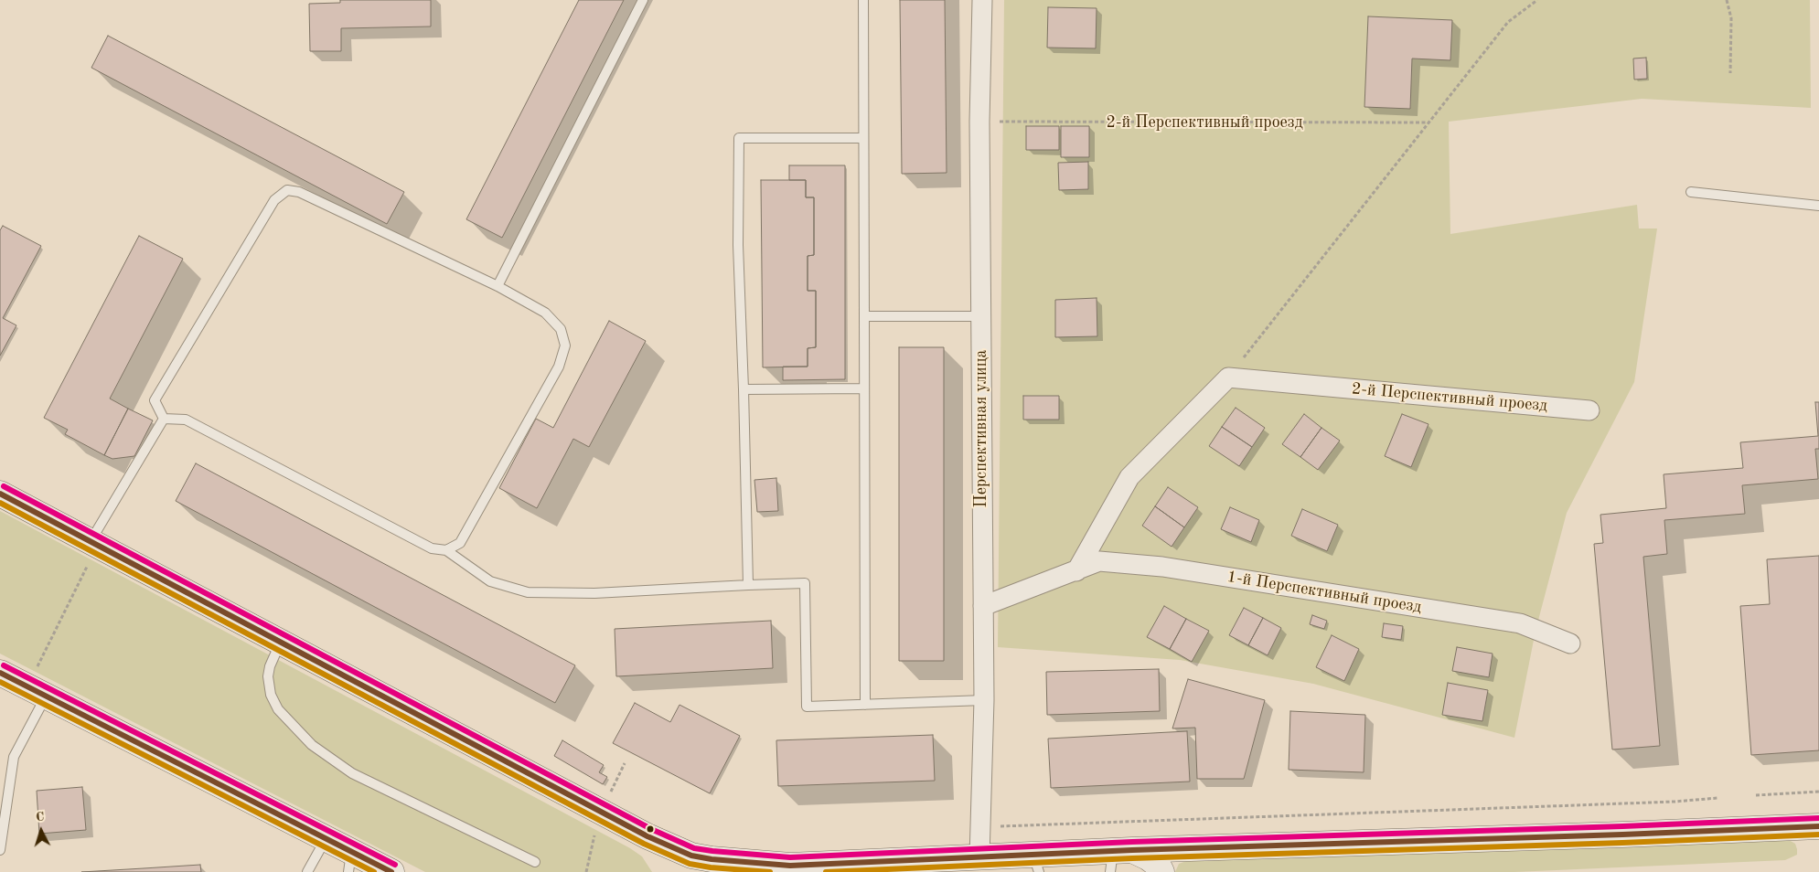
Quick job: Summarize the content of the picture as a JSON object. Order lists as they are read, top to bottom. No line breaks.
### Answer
{"streets":{"street":["2-й Перспективный проезд","Перспективная улица","1-й Перспективный проезд"]},"crossings":[["2-й Перспективный проезд","Перспективная улица"],["Перспективная улица","1-й Перспективный проезд"]],"north":"top"}
